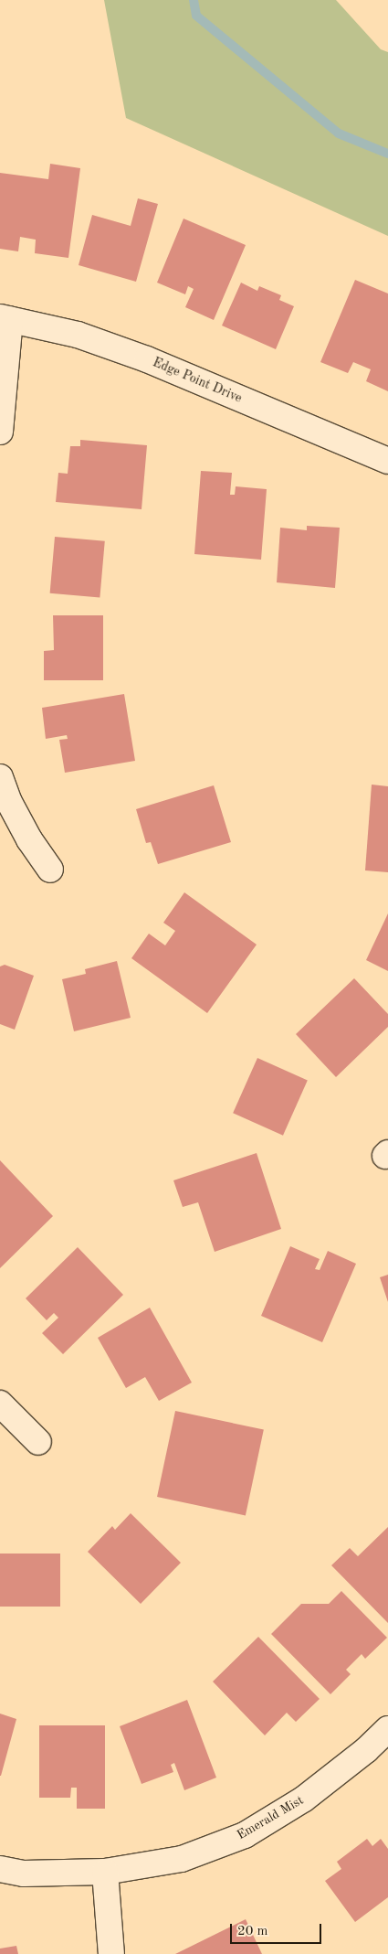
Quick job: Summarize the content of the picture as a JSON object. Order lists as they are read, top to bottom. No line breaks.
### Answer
{"streets":{"street":["Edge Point Drive","Emerald Mist"]},"scale_bar":"20 m"}
